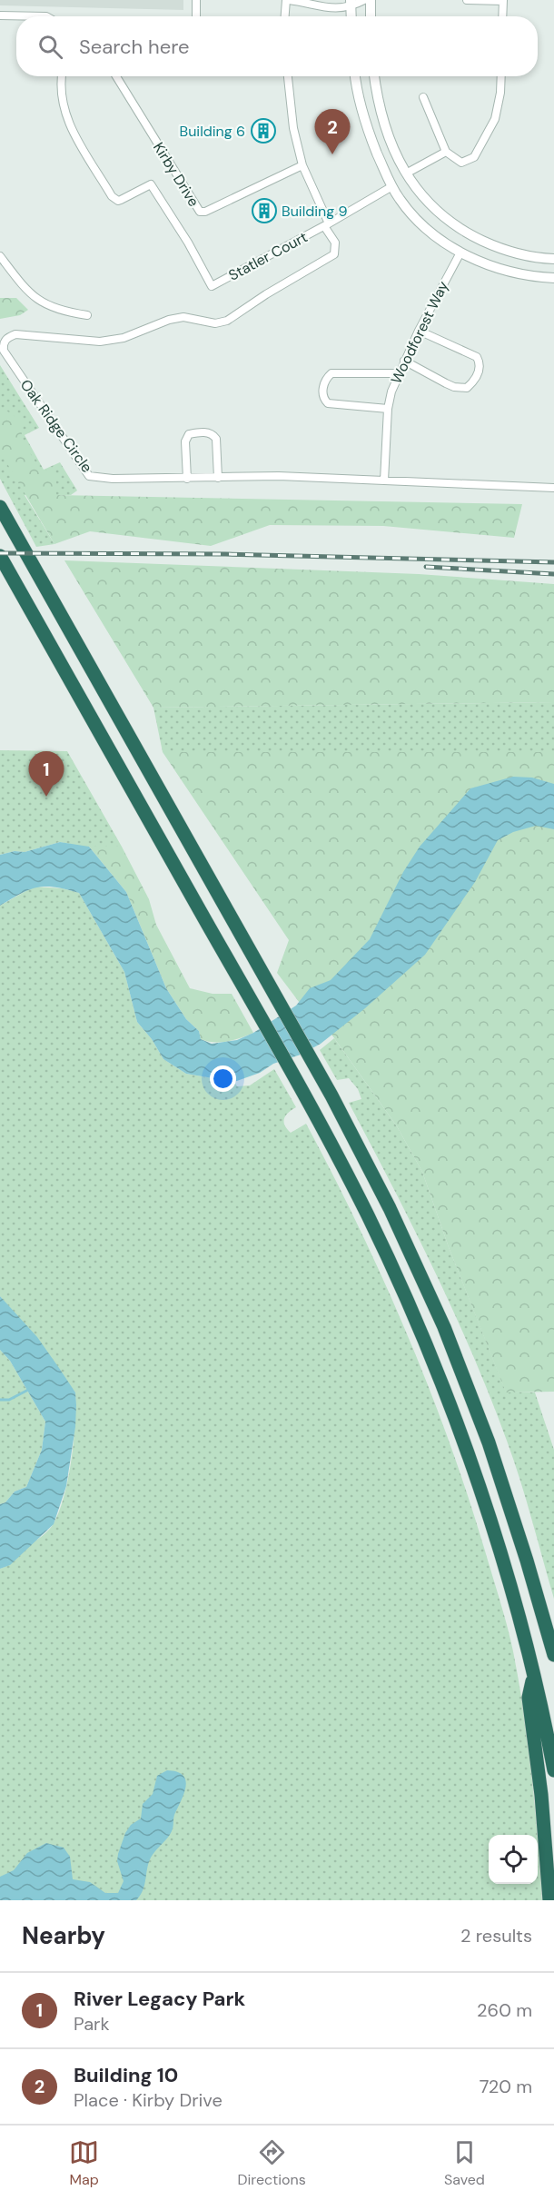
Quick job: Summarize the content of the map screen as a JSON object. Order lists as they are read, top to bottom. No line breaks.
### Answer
{"streets":{"street":["Kirby Drive","Statler Court","Woodforest Way","Oak Ridge Circle"]},"crossings":[["Statler Court","Oak Ridge Circle"],["Woodforest Way","Oak Ridge Circle"]],"places":{"building":["Building 6","Building 9"]},"page":{"search":"Search here","pins":["2","1"],"heading":["Nearby","2 results"],"list":[{"mark":"1","name":"River Legacy Park","note":"Park","value":"260 m"},{"mark":"2","name":"Building 10","note":"Place · Kirby Drive","value":"720 m"}],"nav":["Map","Directions","Saved"]}}
